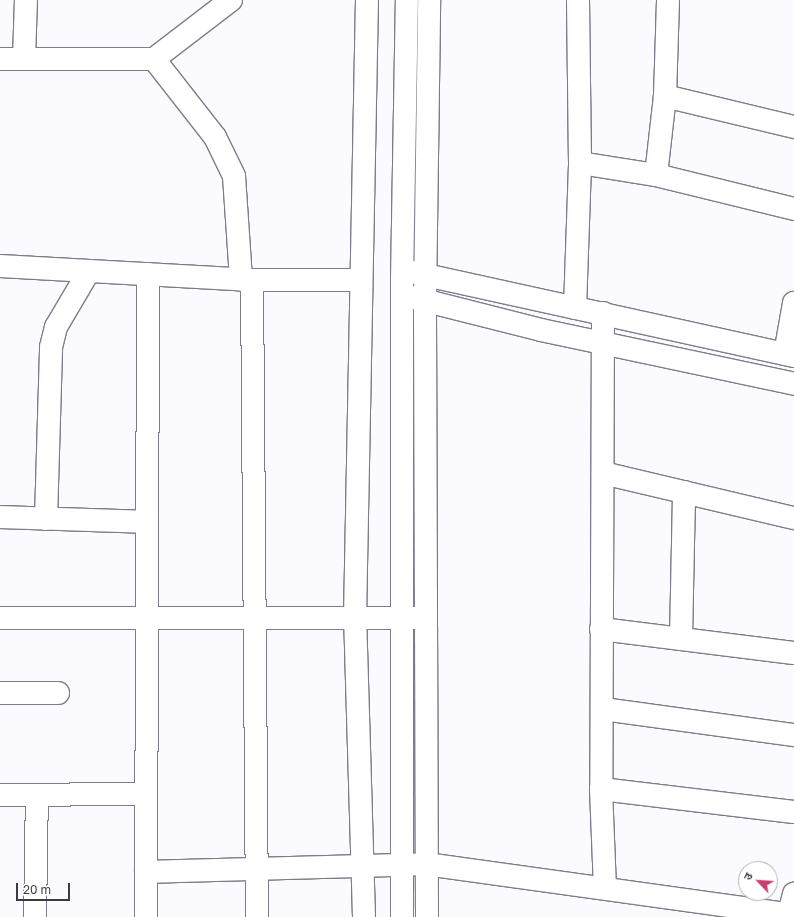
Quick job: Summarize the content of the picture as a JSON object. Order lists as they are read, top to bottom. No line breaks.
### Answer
{"scale_bar":"20 m","north":"top left"}
